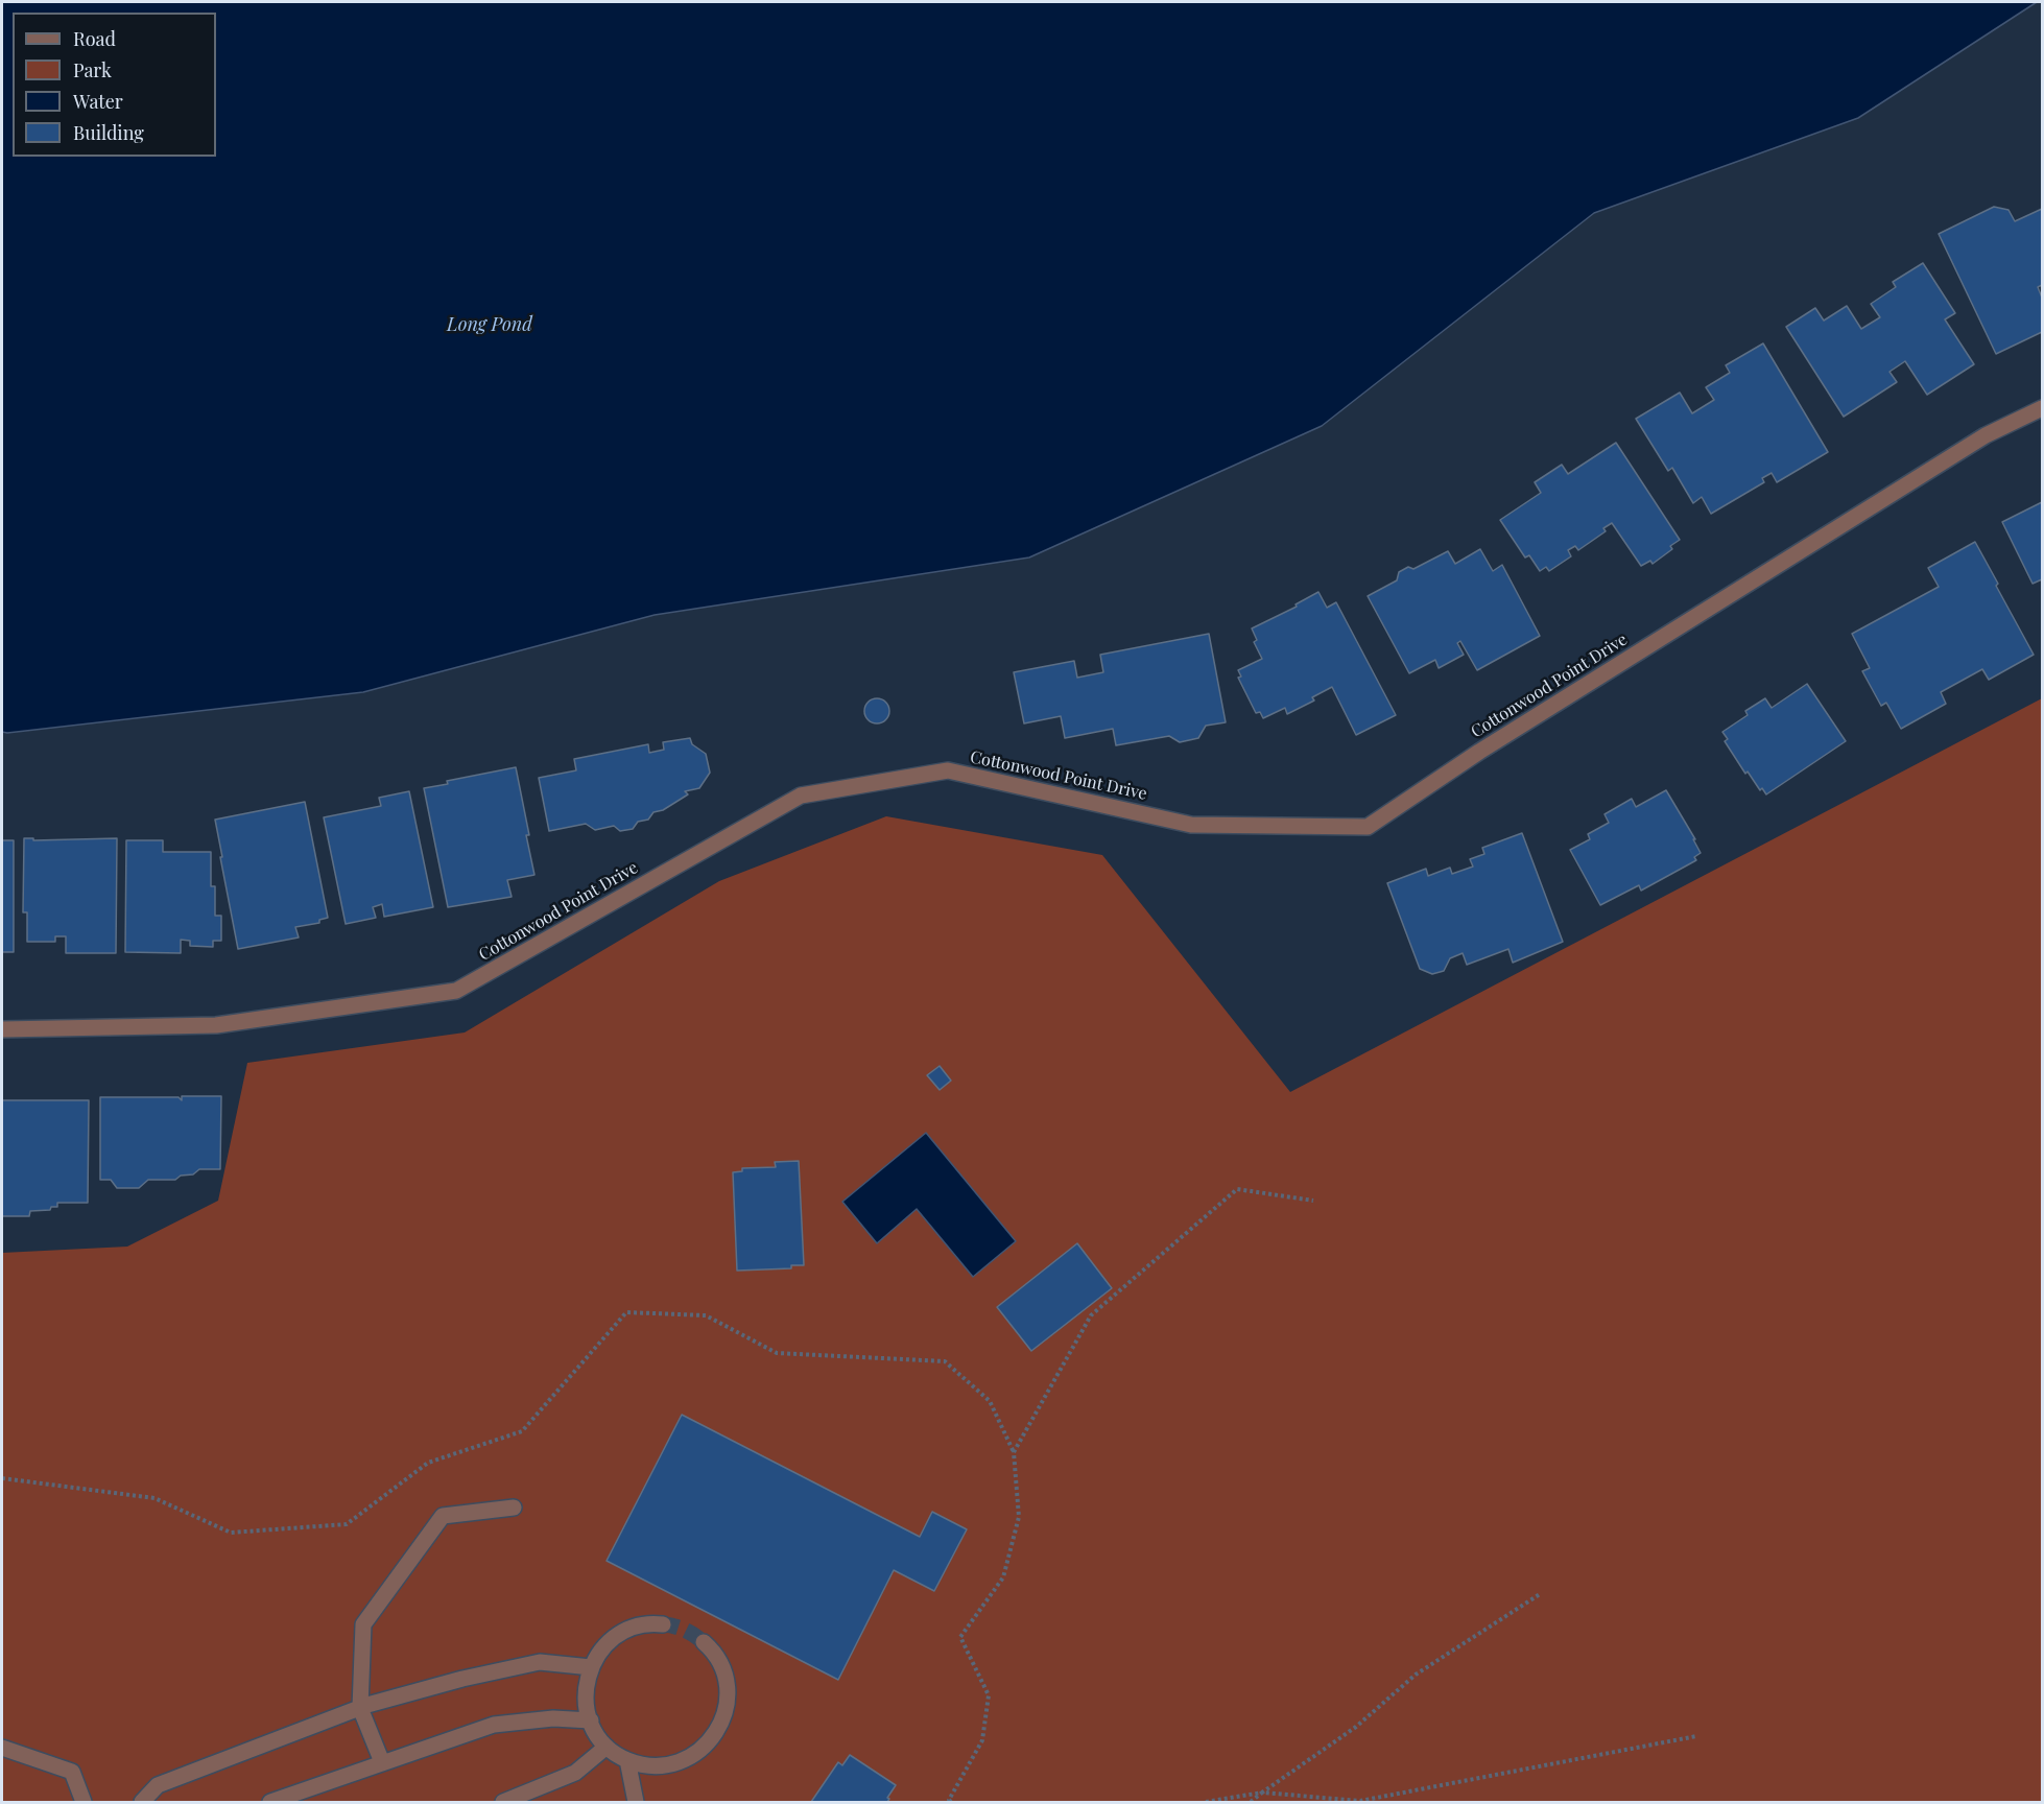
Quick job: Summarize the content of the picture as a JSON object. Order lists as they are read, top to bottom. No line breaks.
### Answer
{"streets":{"street":["Cottonwood Point Drive"]},"water":["Long Pond"],"legend":["Road","Park","Water","Building"]}
